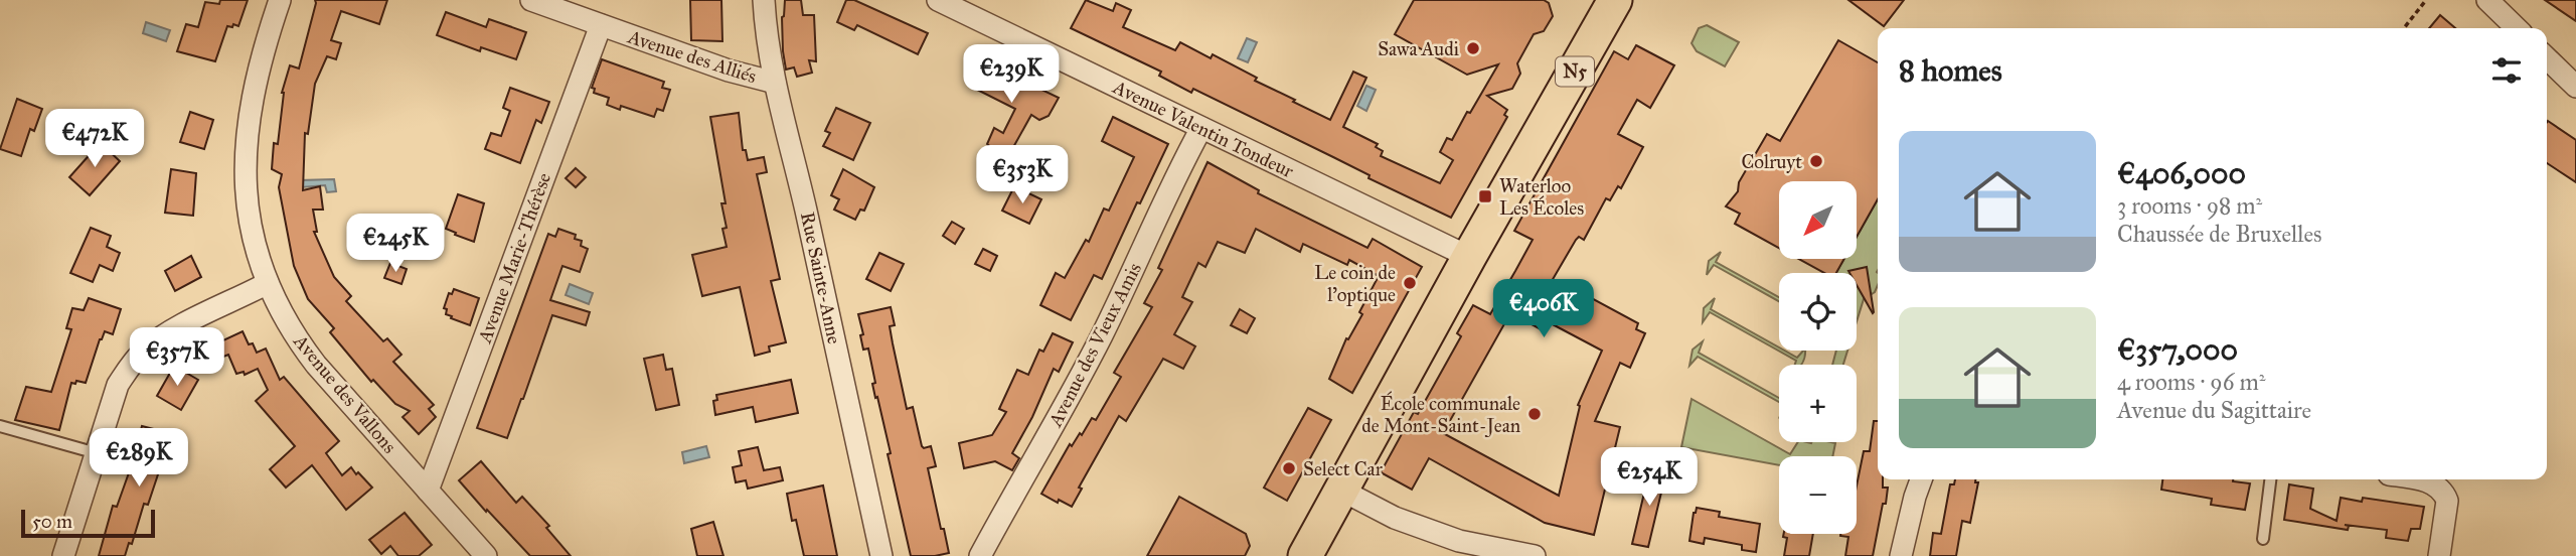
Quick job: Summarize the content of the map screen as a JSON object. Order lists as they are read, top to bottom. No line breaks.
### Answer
{"streets":{"main road":["N5"],"street":["Avenue des Alliés","Avenue Valentin Tondeur","Avenue Marie-Thérèse","Rue Sainte-Anne","Avenue des Vieux Amis","Avenue des Vallons"]},"crossings":[["Avenue des Alliés","Avenue Marie-Thérèse"],["Avenue des Alliés","Rue Sainte-Anne"],["N5","Avenue Valentin Tondeur"],["Avenue Valentin Tondeur","Avenue des Vieux Amis"],["Avenue Marie-Thérèse","Avenue des Vallons"]],"places":{"other":["Sawa Audi","Colruyt","Le coin de l'optique","École communale de Mont-Saint-Jean","Select Car"],"transit":["Waterloo Les Écoles"]},"scale_bar":"50 m","north":"bottom left","page":{"heading":"8 homes","price":["€239K","€472K","€353K","€245K","€406K","€357K","€289K","€254K"],"list":[{"name":"€406,000","note":"3 rooms · 98 m² · Chaussée de Bruxelles"},{"name":"€357,000","note":"4 rooms · 96 m² · Avenue du Sagittaire"}],"map_buttons":["+","−"],"scale":"50 m"}}
